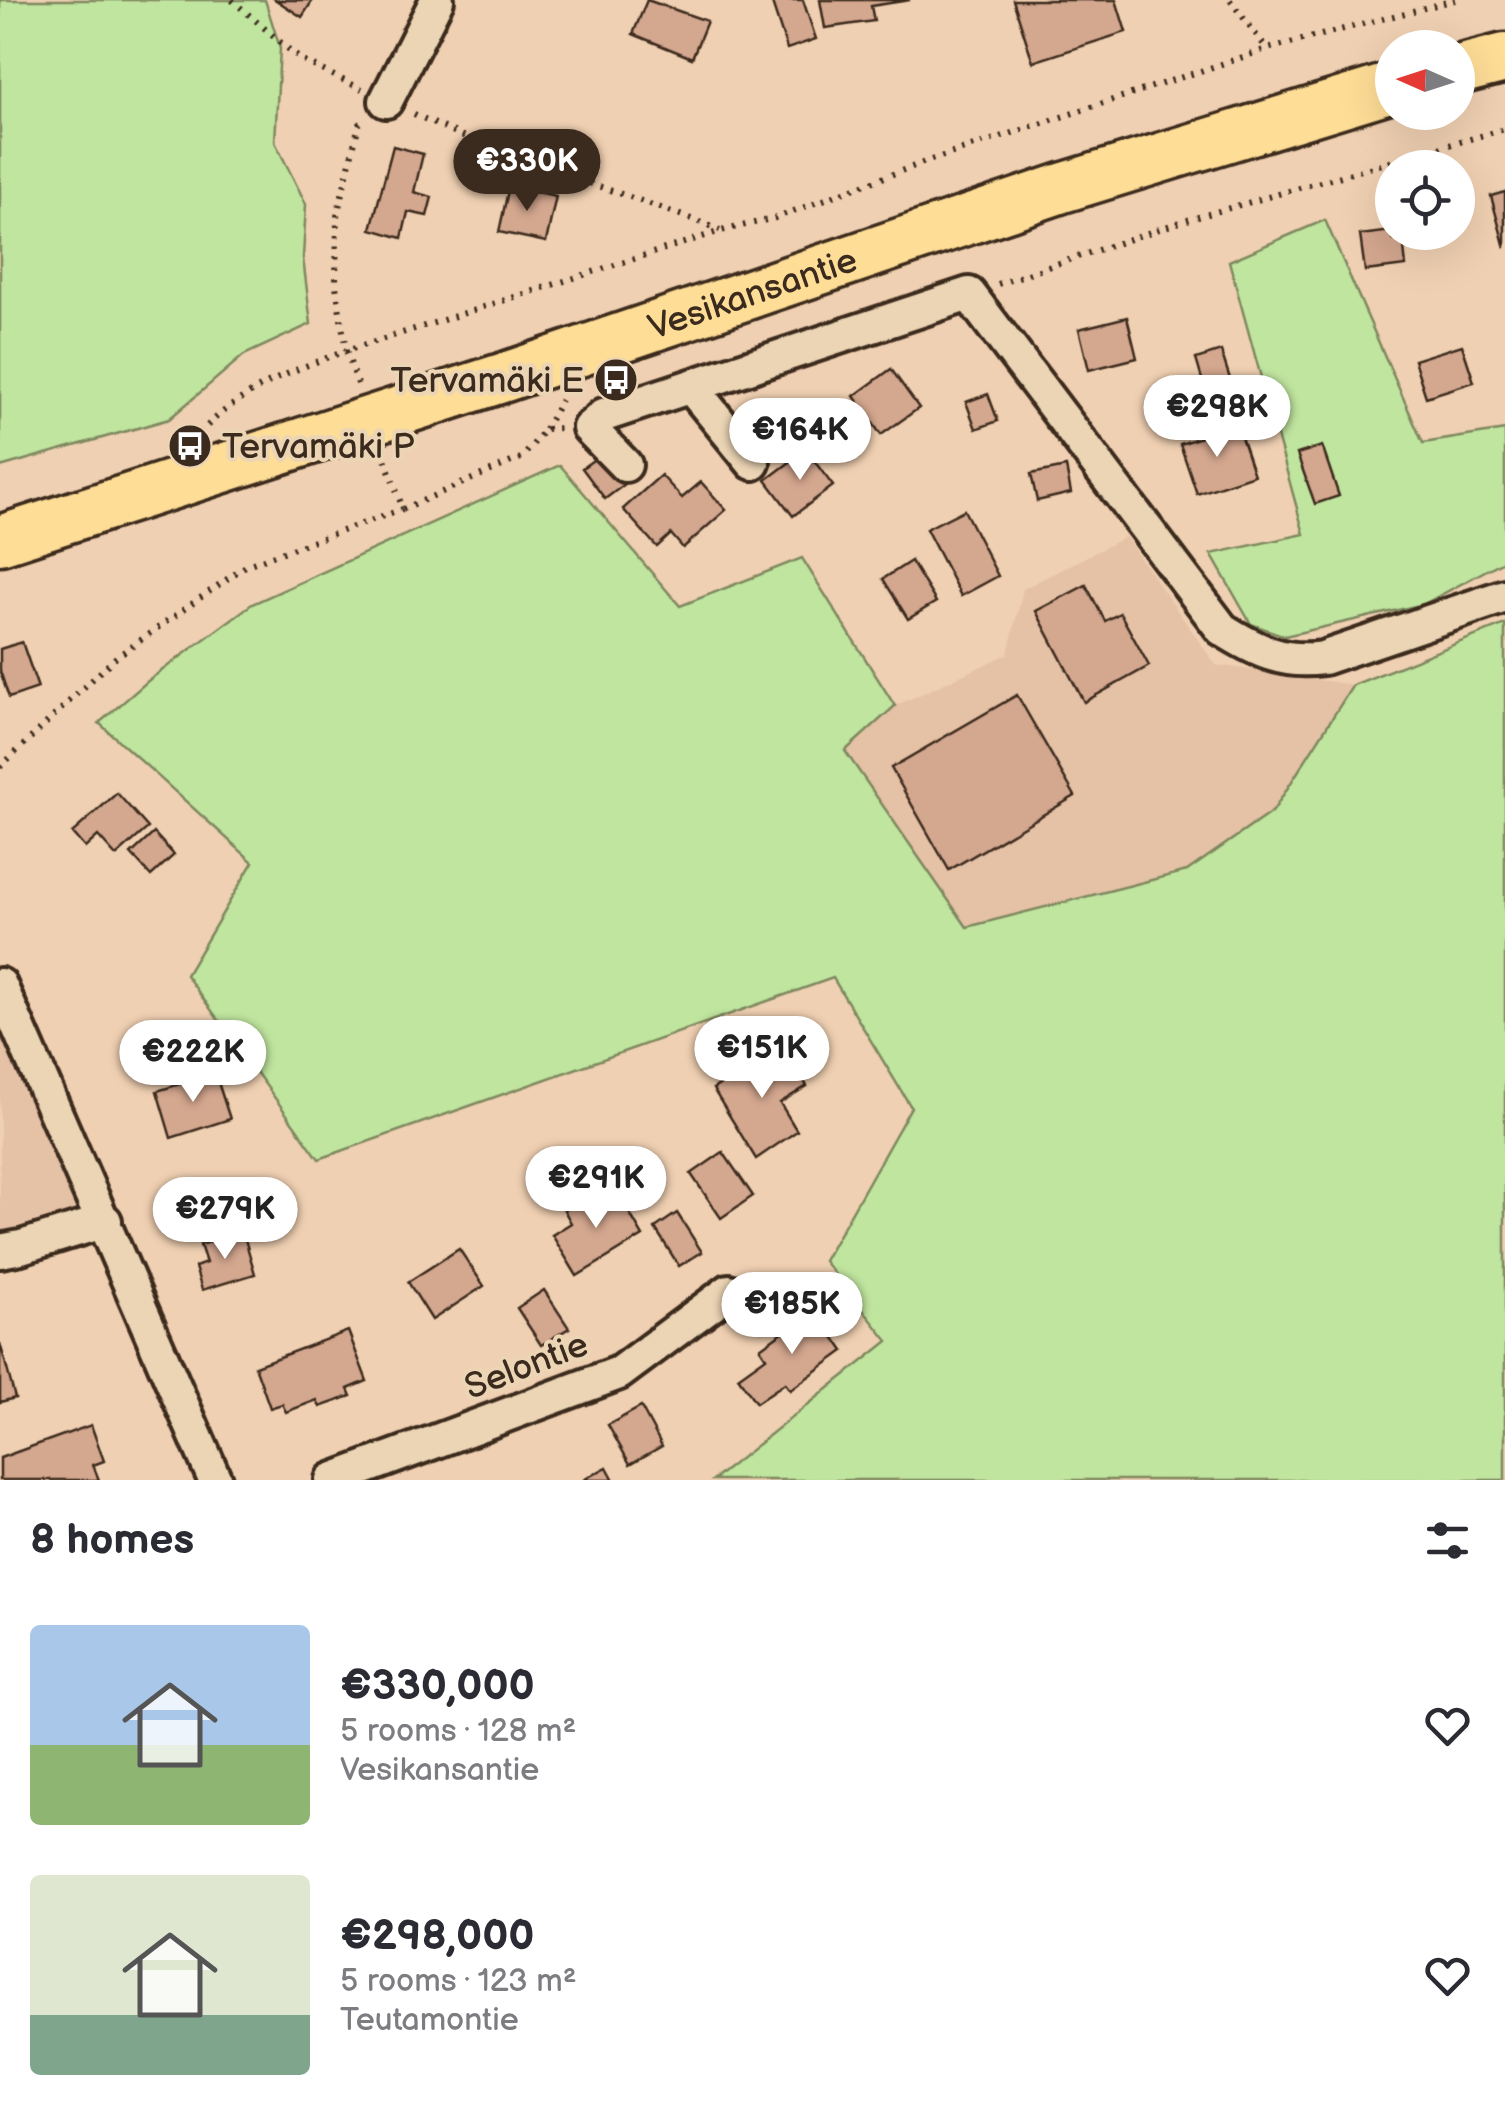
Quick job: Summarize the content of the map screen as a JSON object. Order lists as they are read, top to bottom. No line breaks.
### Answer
{"streets":{"highway":["Vesikansantie"],"street":["Selontie"]},"places":{"bus stop":["Tervamäki E","Tervamäki P"]},"north":"left","page":{"price":["€330K","€298K","€164K","€151K","€222K","€291K","€279K","€185K"],"heading":"8 homes","list":[{"name":"€330,000","note":"5 rooms · 128 m² · Vesikansantie"},{"name":"€298,000","note":"5 rooms · 123 m² · Teutamontie"}]}}
